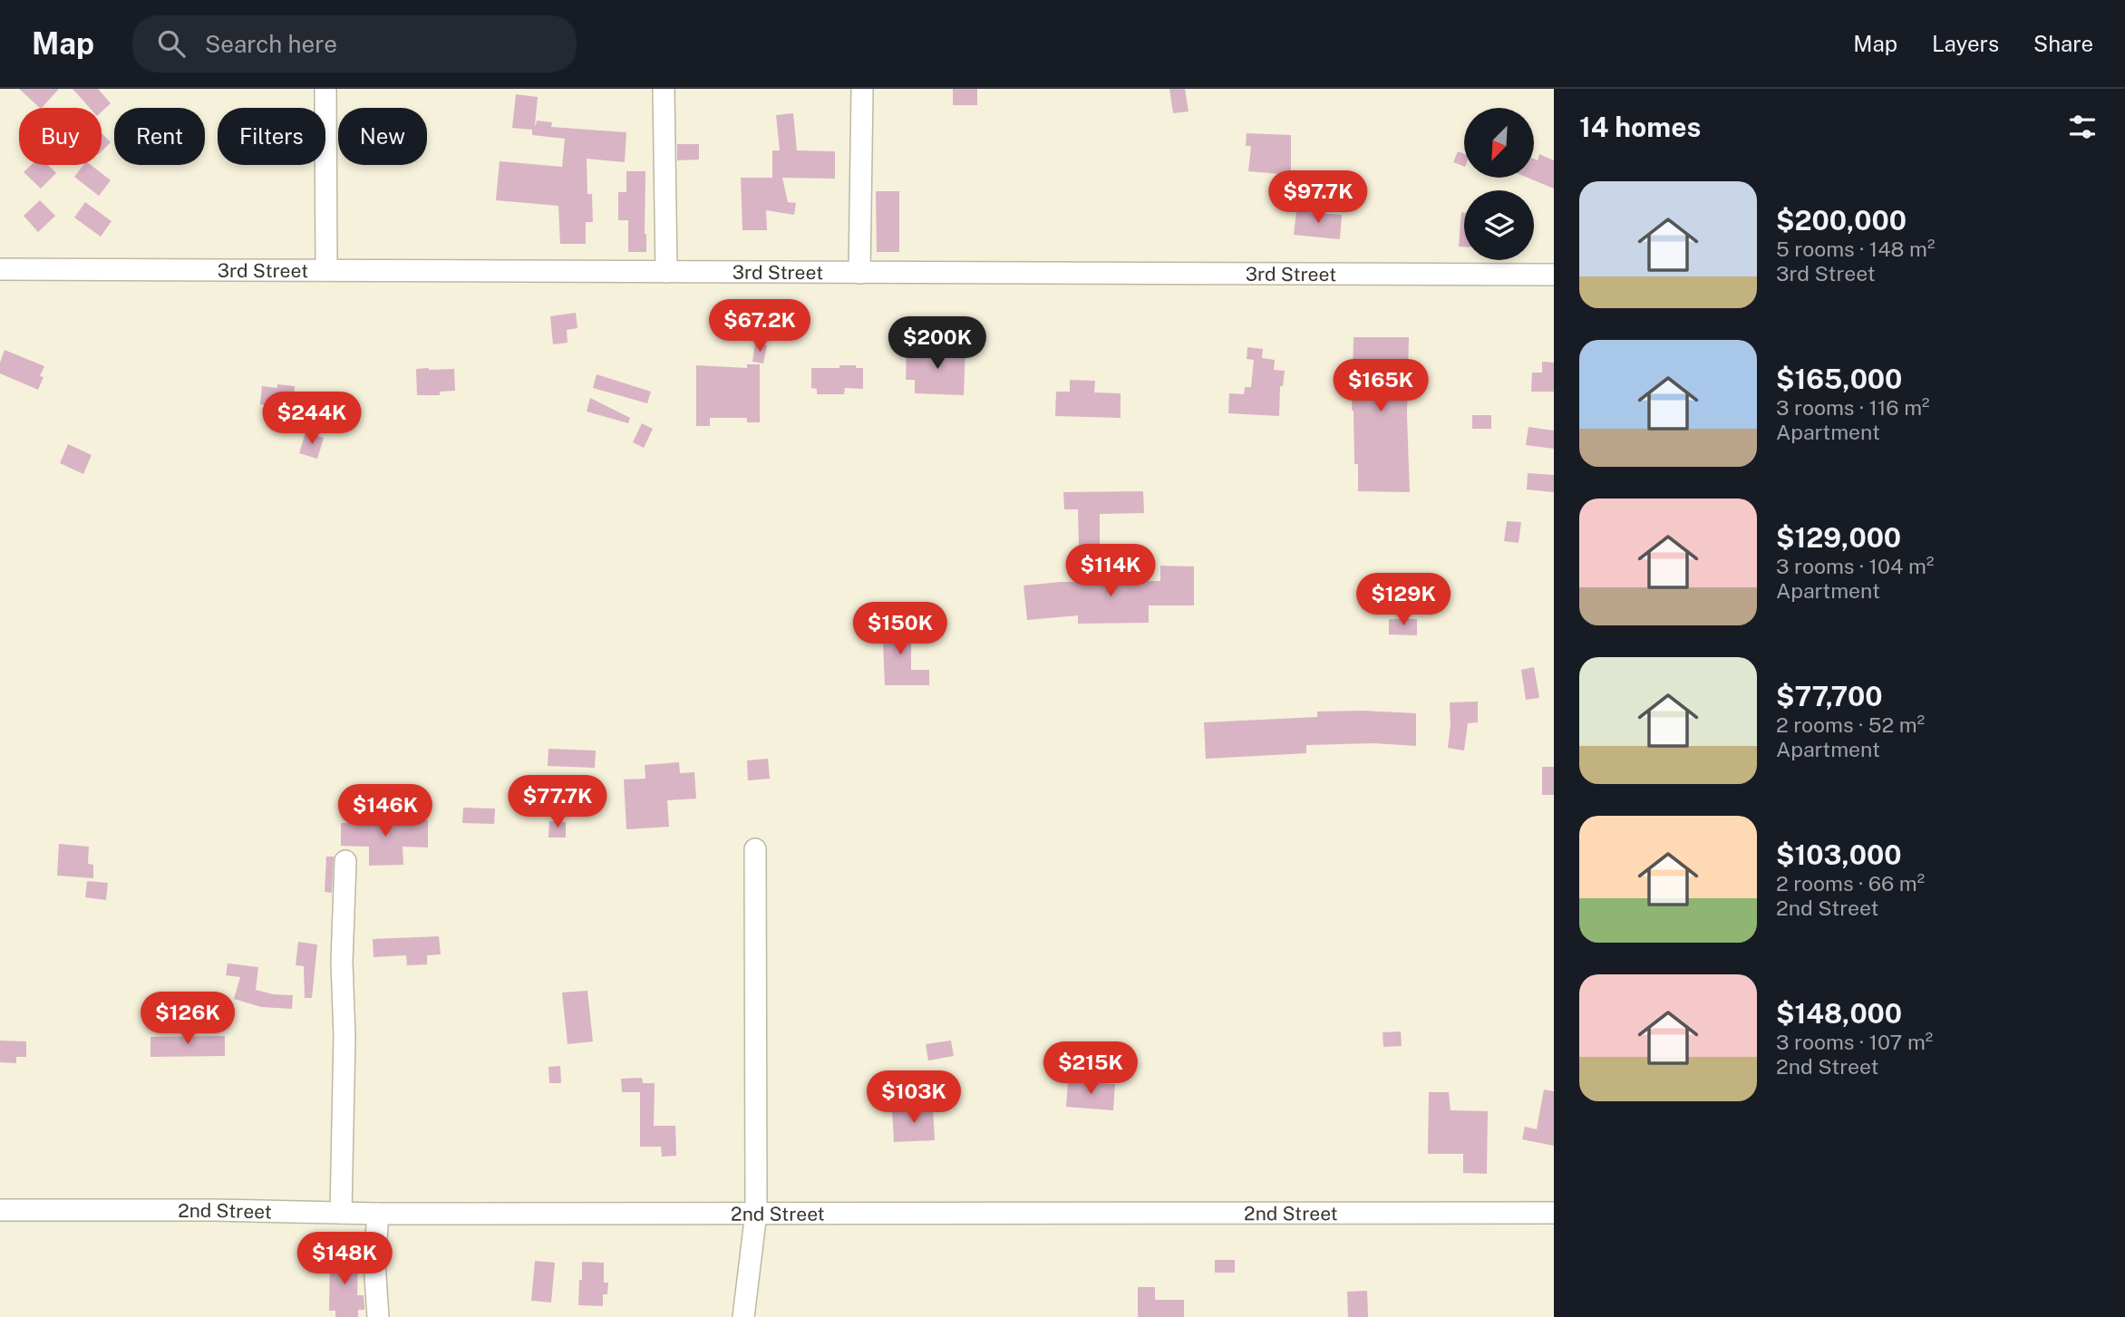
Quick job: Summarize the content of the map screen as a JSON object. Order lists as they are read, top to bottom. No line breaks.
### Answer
{"streets":{"street":["3rd Street","2nd Street"]},"north":"bottom left","page":{"header":"Map","search":"Search here","nav":["Map","Layers","Share"],"heading":"14 homes","chip":["Buy","Rent","Filters","New"],"list":[{"name":"$200,000","note":"5 rooms · 148 m² · 3rd Street"},{"name":"$165,000","note":"3 rooms · 116 m² · Apartment"},{"name":"$129,000","note":"3 rooms · 104 m² · Apartment"},{"name":"$77,700","note":"2 rooms · 52 m² · Apartment"},{"name":"$103,000","note":"2 rooms · 66 m² · 2nd Street"},{"name":"$148,000","note":"3 rooms · 107 m² · 2nd Street"}],"price":["$97.7K","$67.2K","$200K","$165K","$244K","$114K","$129K","$150K","$77.7K","$146K","$126K","$215K","$103K","$148K"]}}
